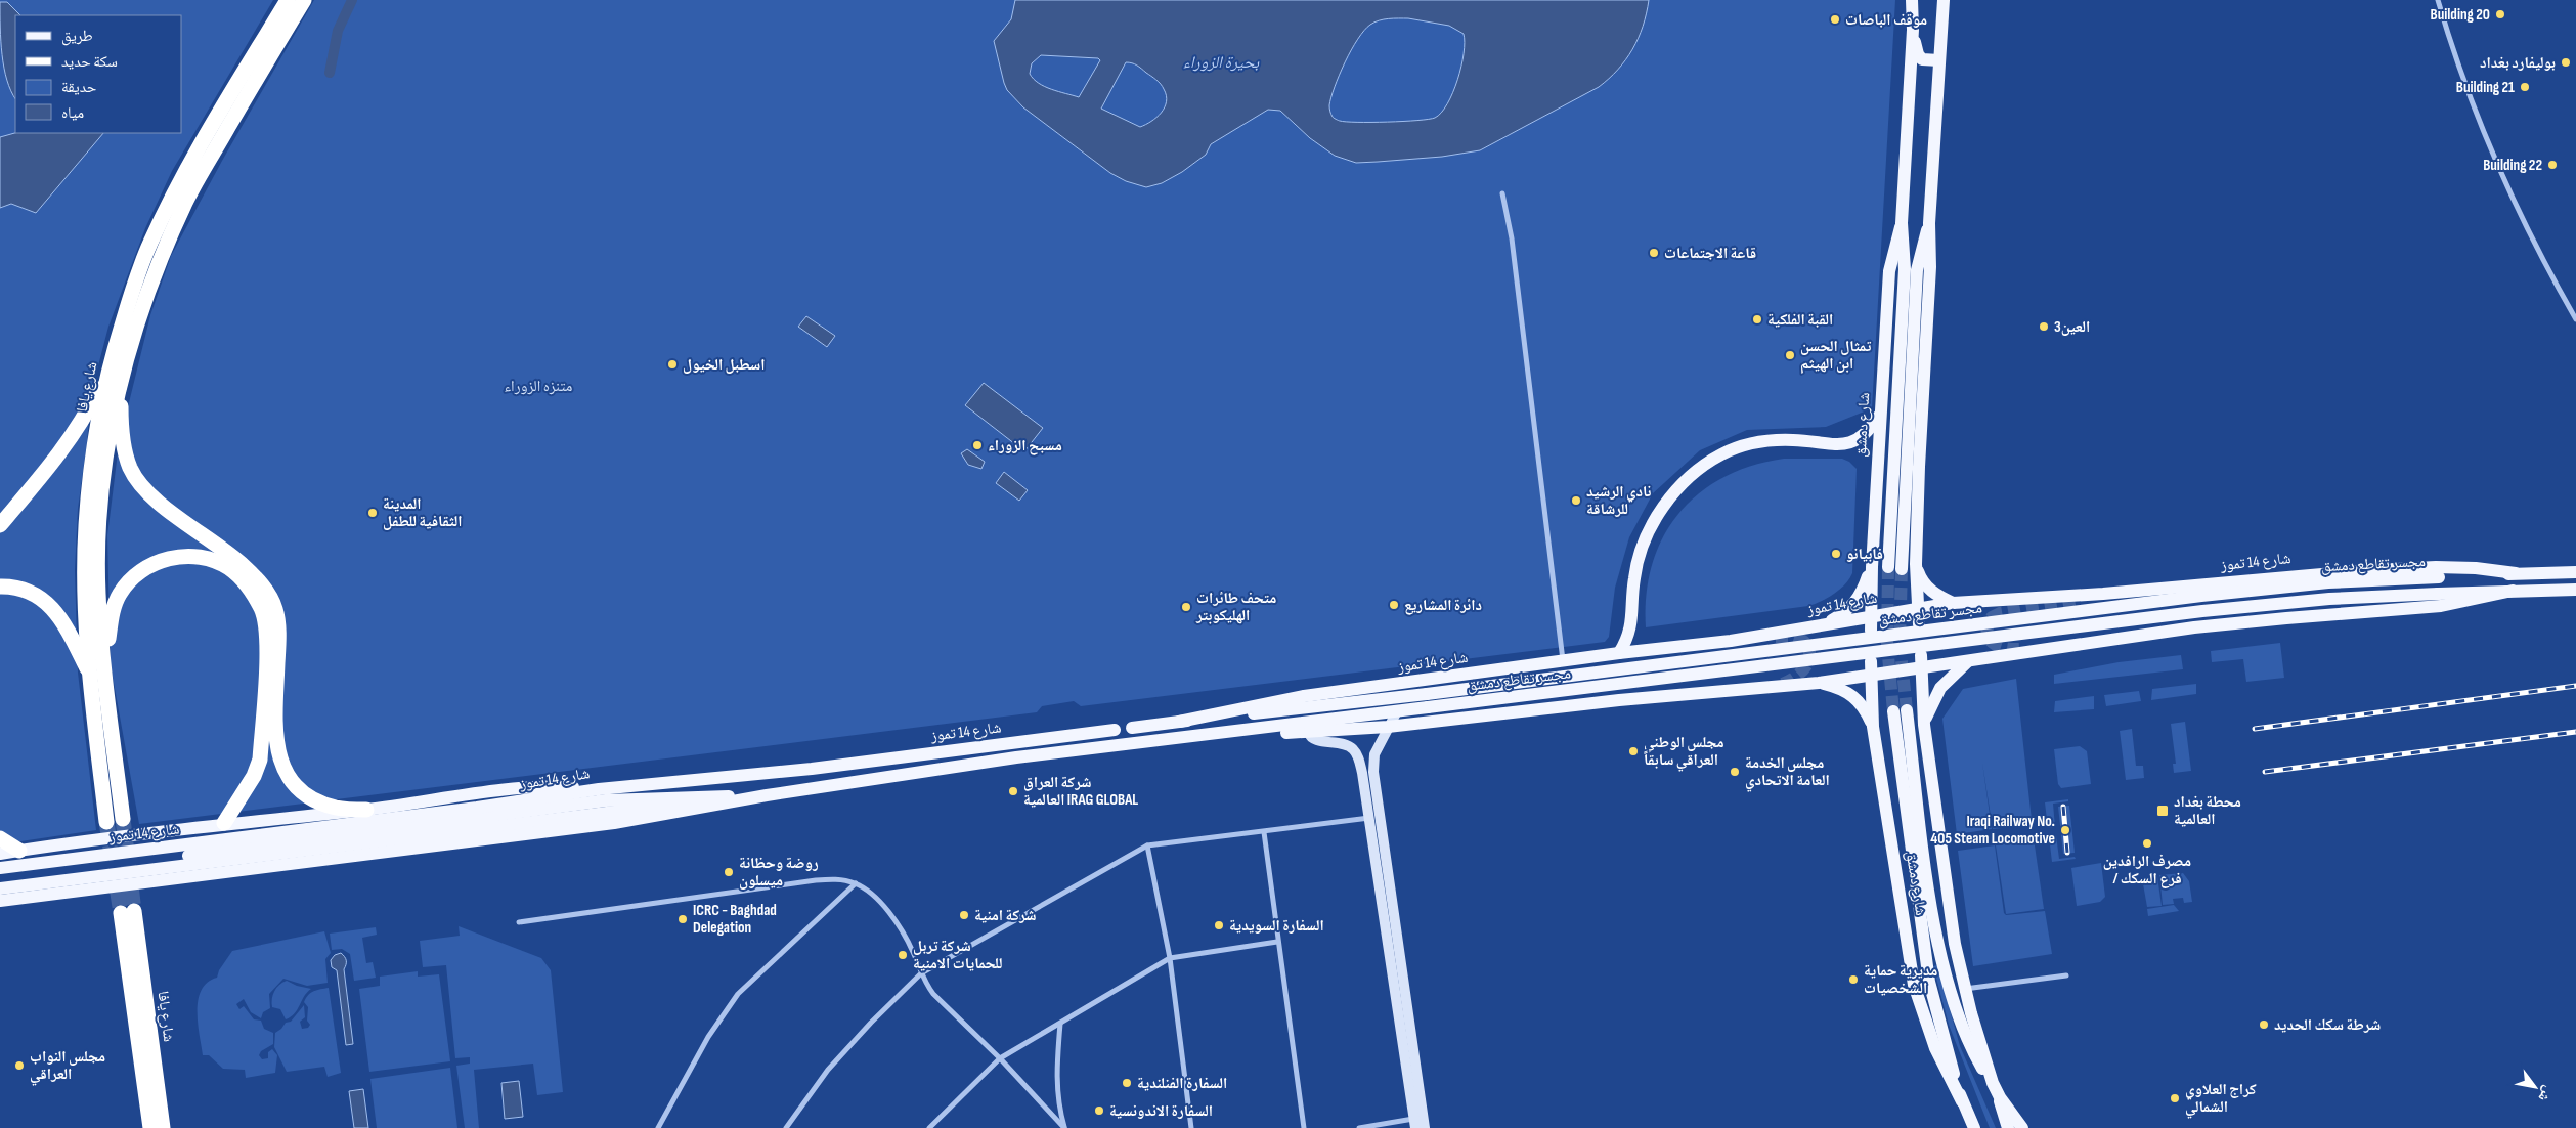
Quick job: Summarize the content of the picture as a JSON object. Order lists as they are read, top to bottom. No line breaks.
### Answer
{"streets":{"highway":["شارع يافا"],"main road":["شارع دمشق","شارع 14 تموز","مجسر تقاطع دمشق"]},"crossings":[["شارع دمشق","شارع 14 تموز"],["شارع 14 تموز","مجسر تقاطع دمشق"]],"water":["بحيرة الزوراء"],"parks":["متنزه الزوراء"],"places":{"other":["Building 20","موقف الباصات","بوليفارد بغداد","Building 21","Building 22","قاعة الاجتماعات","القبة الفلكية","العين3","تمثال الحسن ابن الهيثم","اسطبل الخيول","مسبح الزوراء","نادي الرشيد للرشاقة","المدينة الثقافية للطفل","فابيانو","دائرة المشاريع","متحف طائرات الهليكوبتر","مجلس الوطني العراقي سابقاً","مجلس الخدمة العامة الاتحادي","شركة العراق العالمية IRAG GLOBAL","Iraqi Railway No. 405 Steam Locomotive","مصرف الرافدين / فرع السكك","روضة وحظانة ميسلون","شركة امنية","ICRC - Baghdad Delegation","السفارة السويدية","شركة تربل للحمايات الامنية","مديرية حماية الشخصيات","شرطة سكك الحديد","مجلس النواب العراقي","السفارة الفنلندية","كراج العلاوي الشمالي","السفارة الاندونسية"],"transit":["محطة بغداد العالمية"]},"legend":["طريق","سكة حديد","حديقة","مياه"],"north":"bottom right"}
